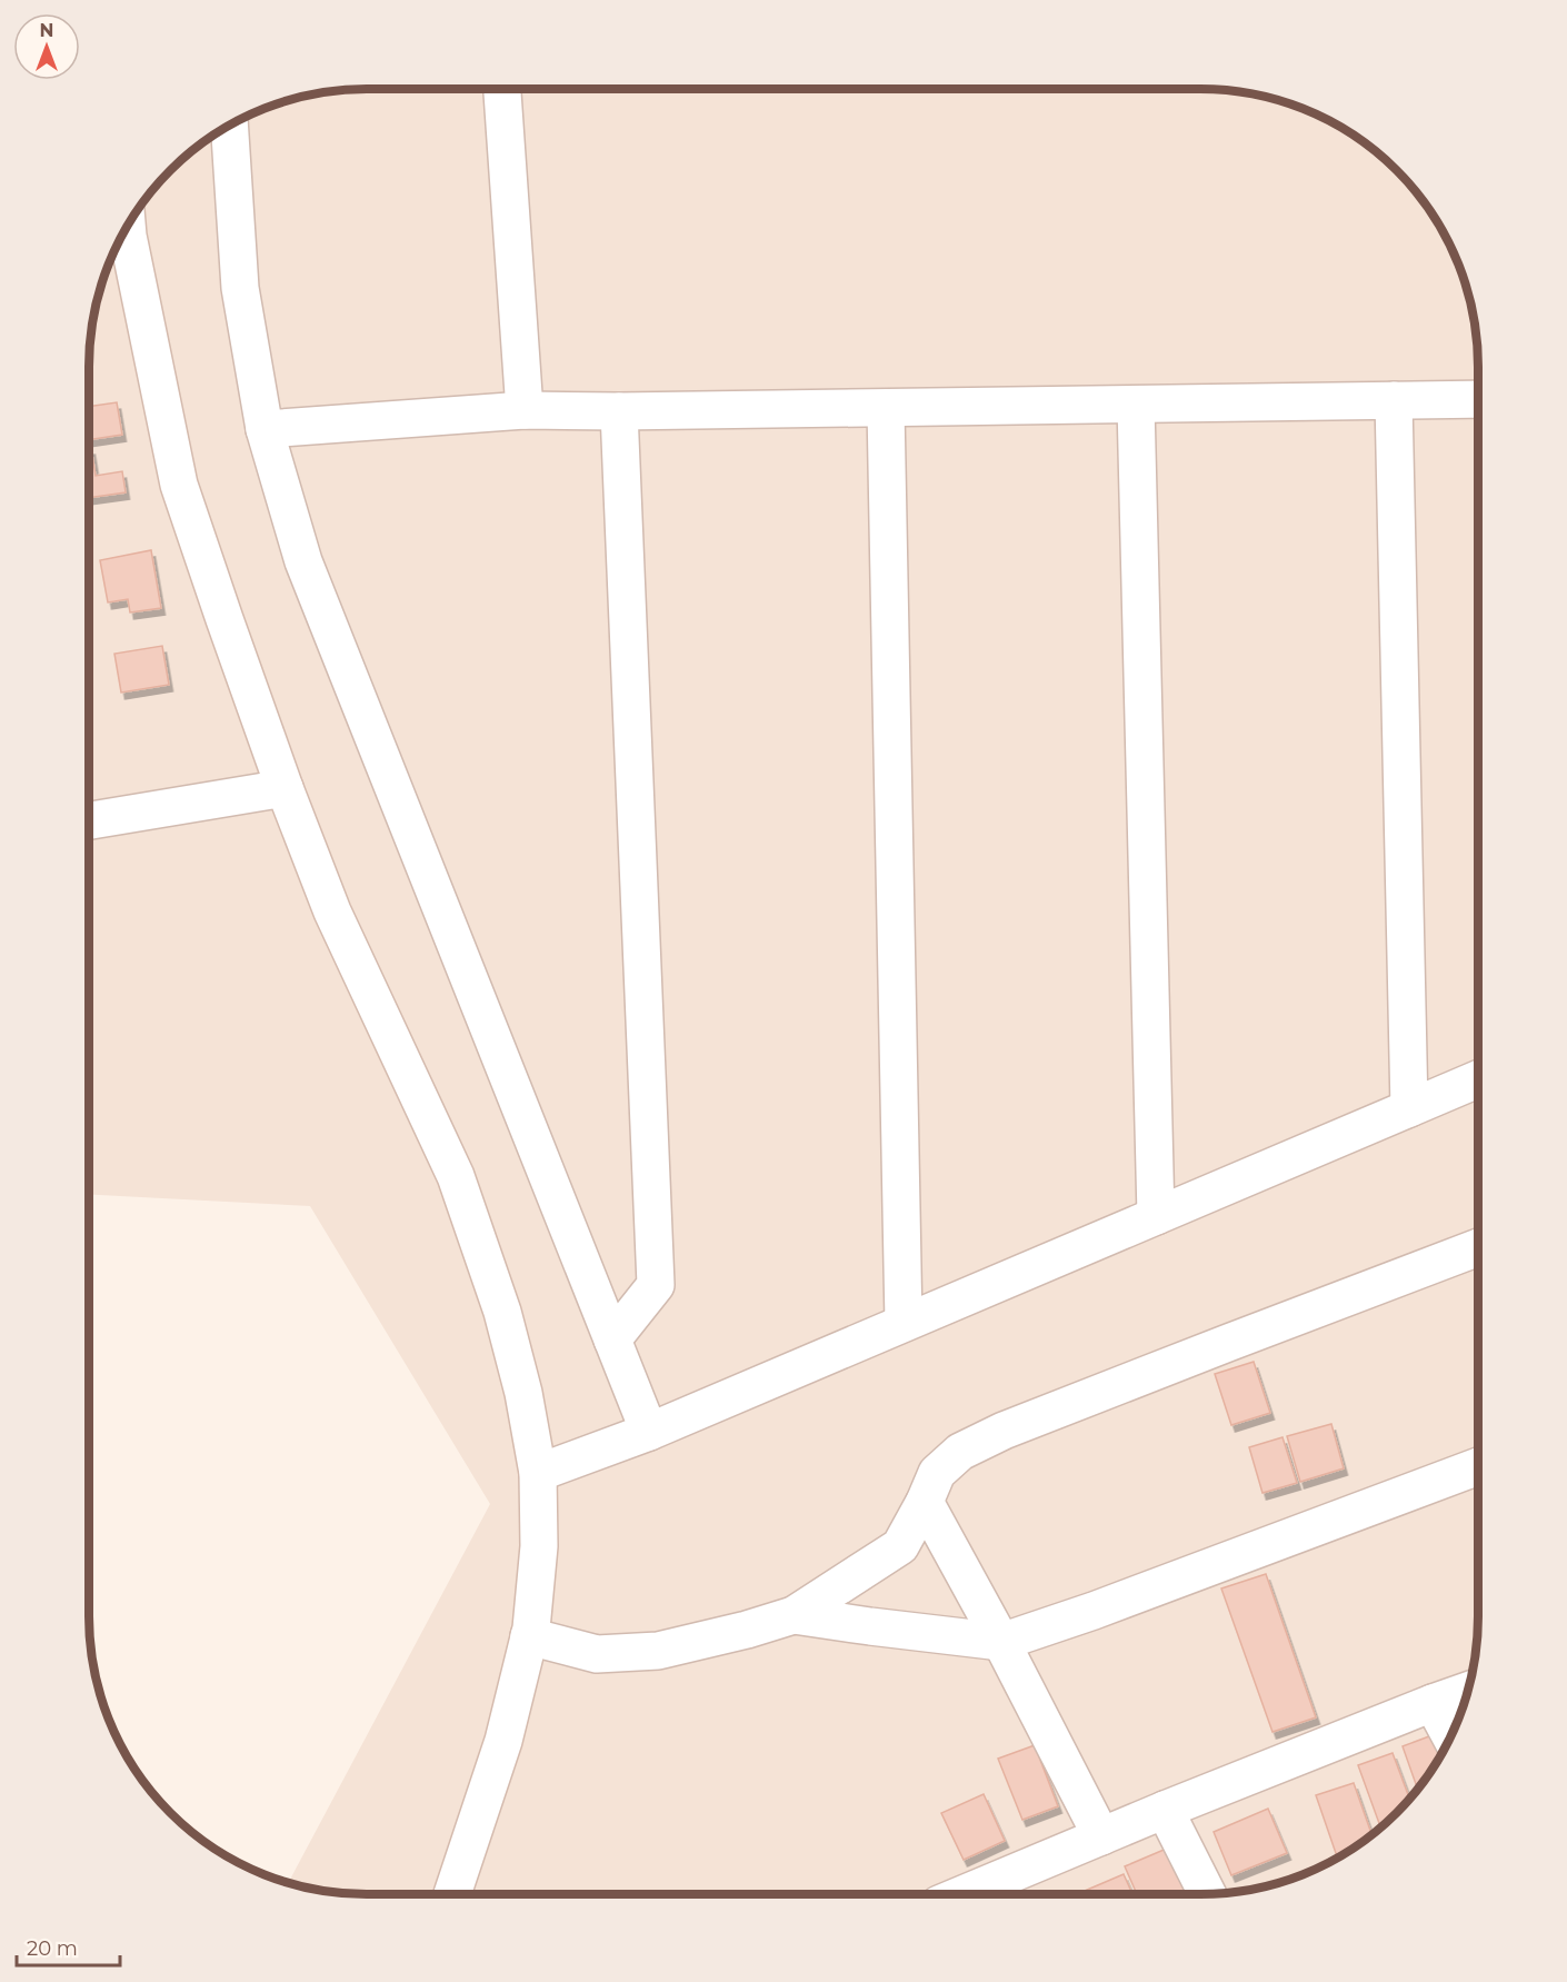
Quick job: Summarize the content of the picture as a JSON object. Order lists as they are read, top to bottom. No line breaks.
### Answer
{"scale_bar":"20 m","north":"top"}
